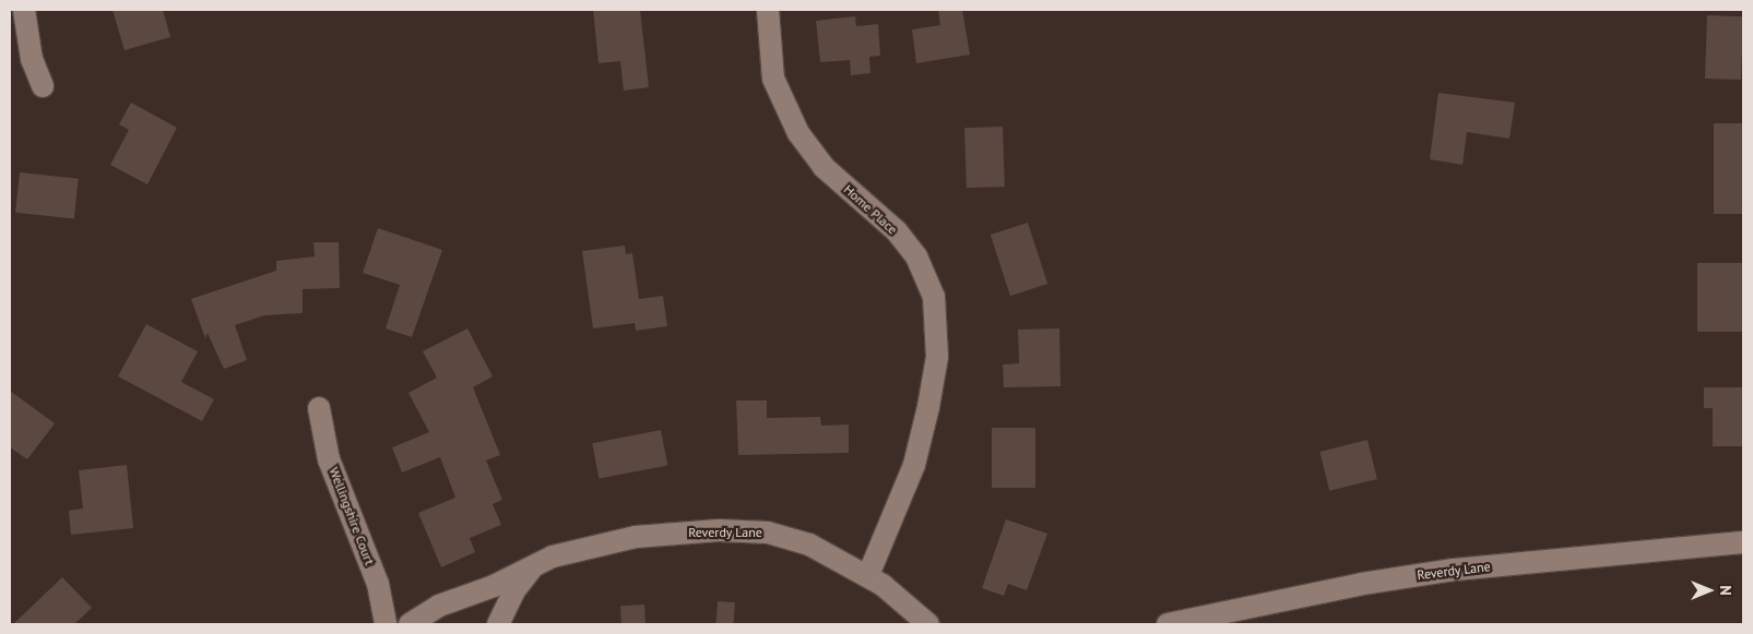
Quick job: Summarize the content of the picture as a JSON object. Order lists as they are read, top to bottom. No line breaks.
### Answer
{"streets":{"street":["Home Place","Wellingshire Court","Reverdy Lane"]},"crossings":[["Home Place","Reverdy Lane"]],"north":"right"}
